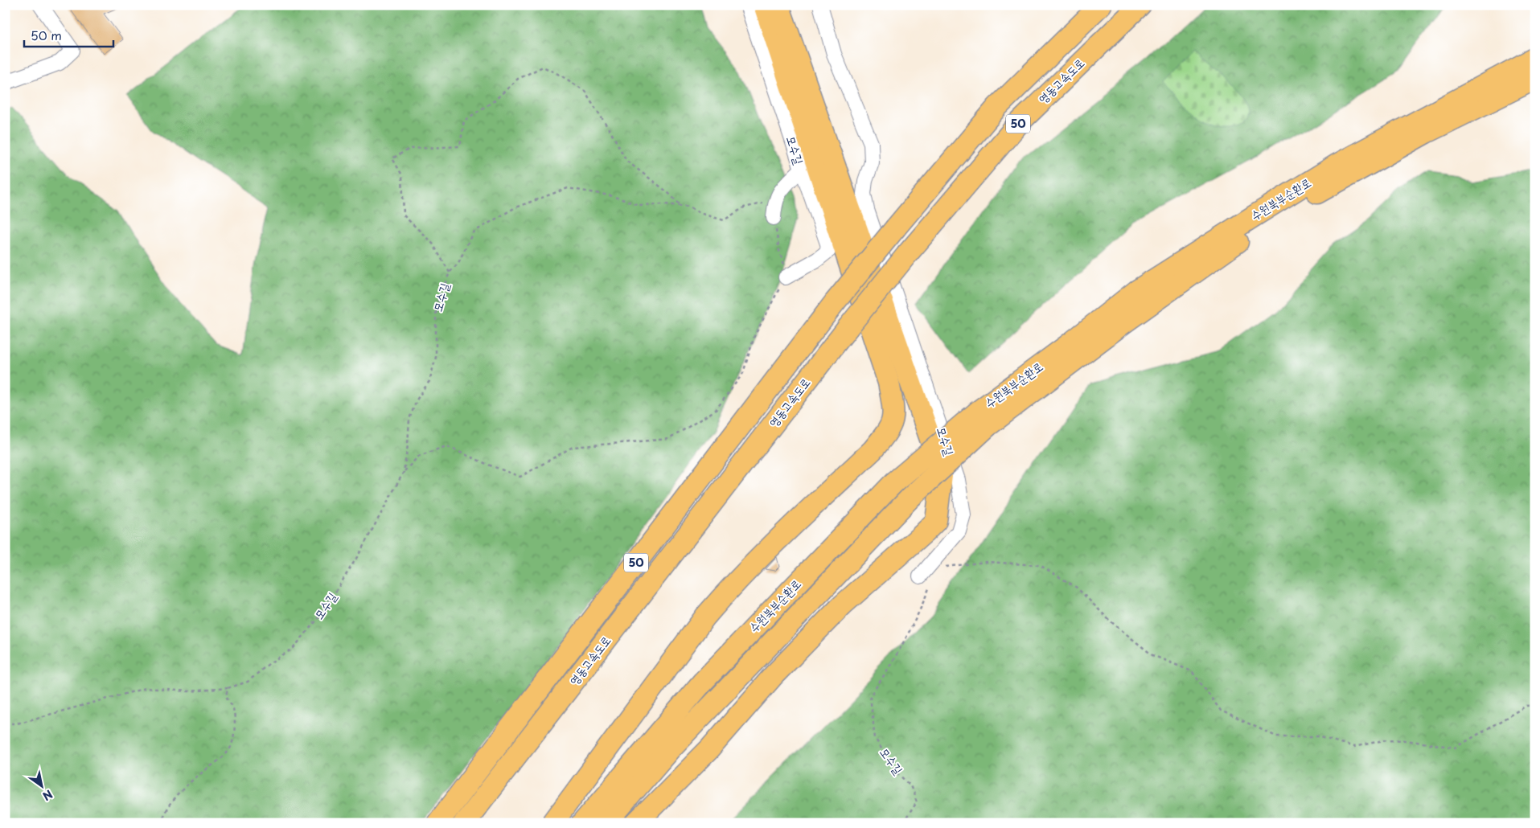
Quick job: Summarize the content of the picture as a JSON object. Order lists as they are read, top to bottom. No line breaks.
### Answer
{"streets":{"highway":["영동고속도로","50","수원북부순환로"],"street":["모수길"]},"scale_bar":"50 m","north":"bottom right"}
